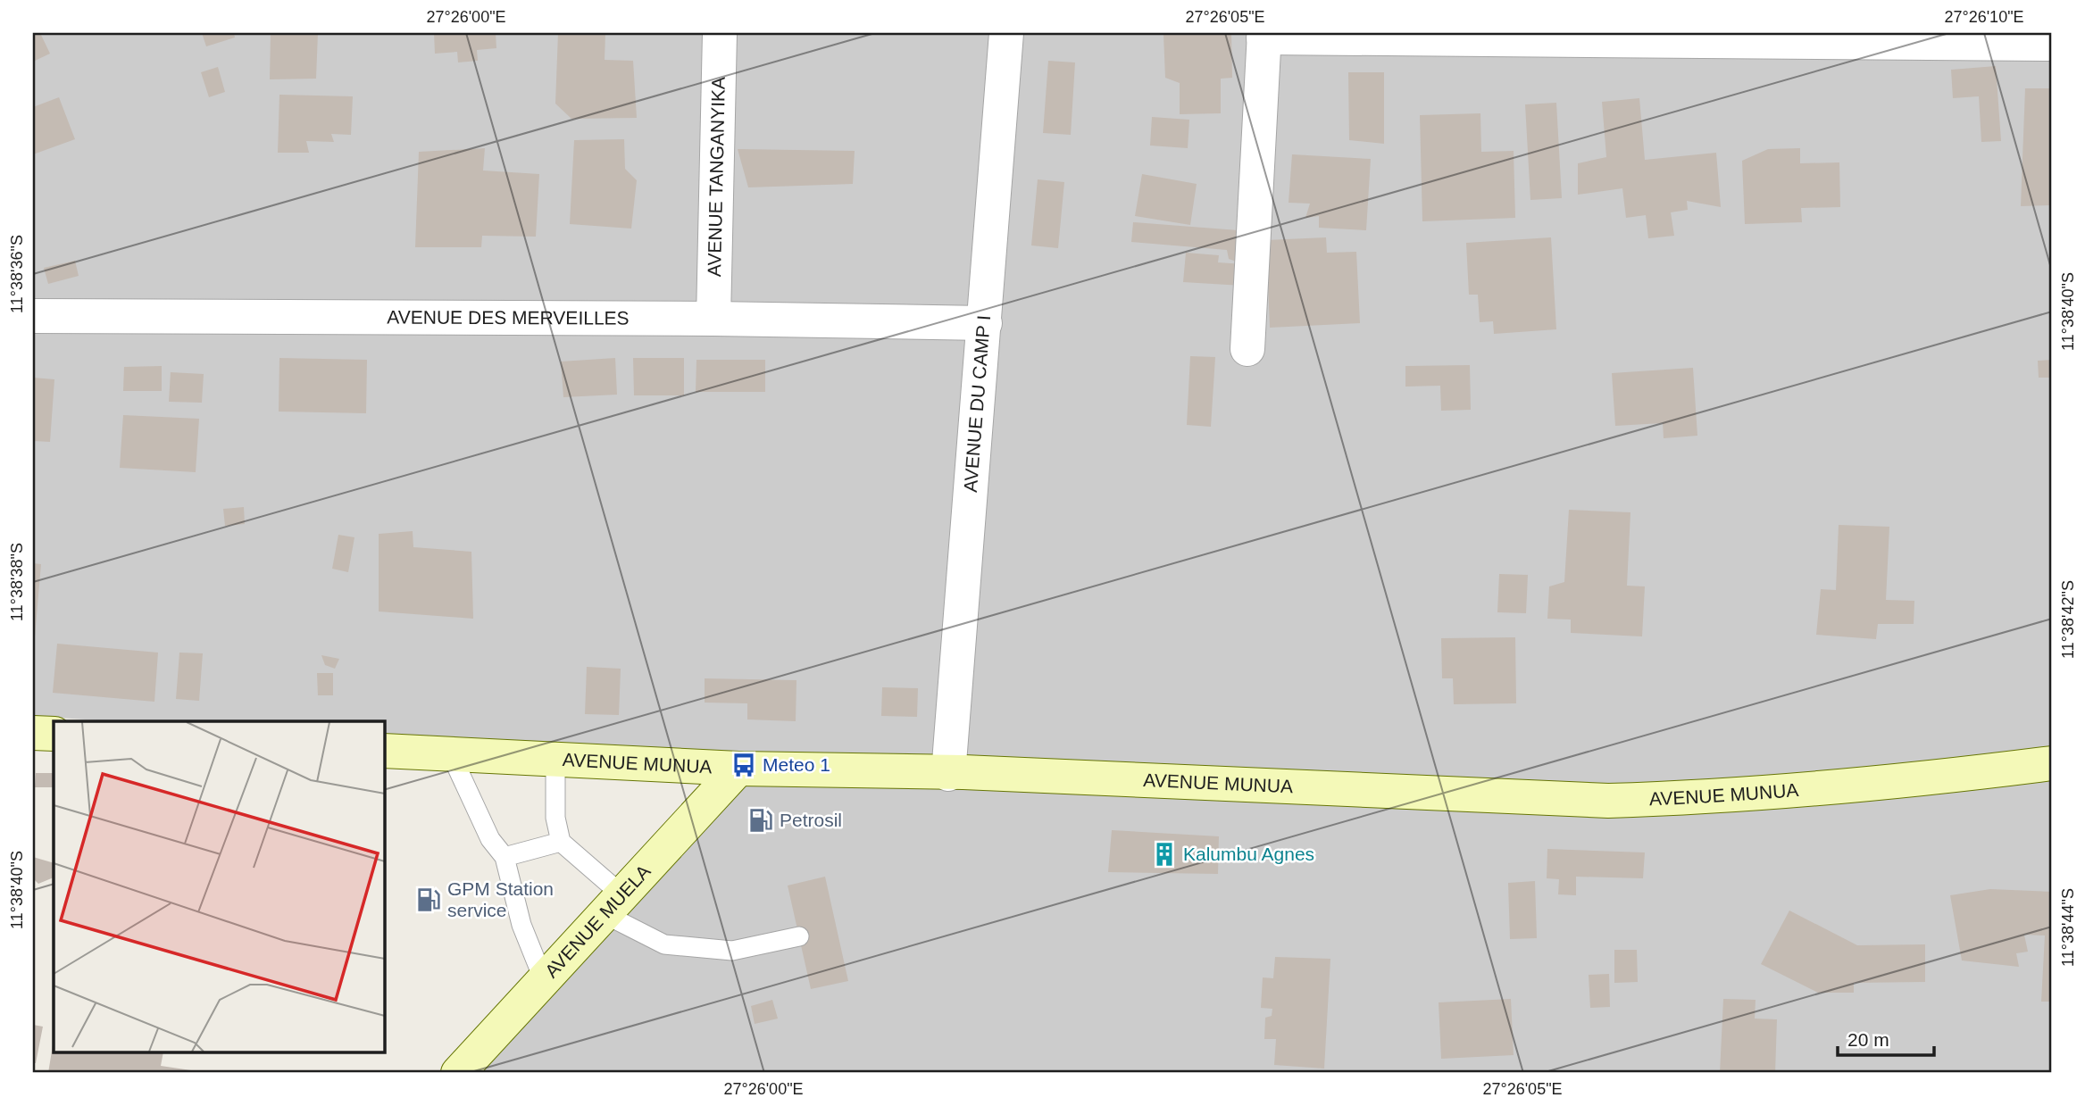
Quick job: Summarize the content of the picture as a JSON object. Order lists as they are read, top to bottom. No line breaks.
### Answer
{"streets":{"main road":["AVENUE MUNUA","AVENUE MUELA"],"street":["AVENUE TANGANYIKA","AVENUE DES MERVEILLES","AVENUE DU CAMP I"]},"crossings":[["AVENUE TANGANYIKA","AVENUE DES MERVEILLES"],["AVENUE DES MERVEILLES","AVENUE DU CAMP I"],["AVENUE DU CAMP I","AVENUE MUNUA"],["AVENUE MUNUA","AVENUE MUELA"]],"places":{"bus stop":["Meteo 1"],"fuel station":["Petrosil","GPM Station service"],"building":["Kalumbu Agnes"]},"scale_bar":"20 m","coordinates":["27°26'00\"E","27°26'05\"E","27°26'10\"E","11°38'36\"S","11°38'40\"S","11°38'38\"S","11°38'42\"S","11°38'44\"S"]}
